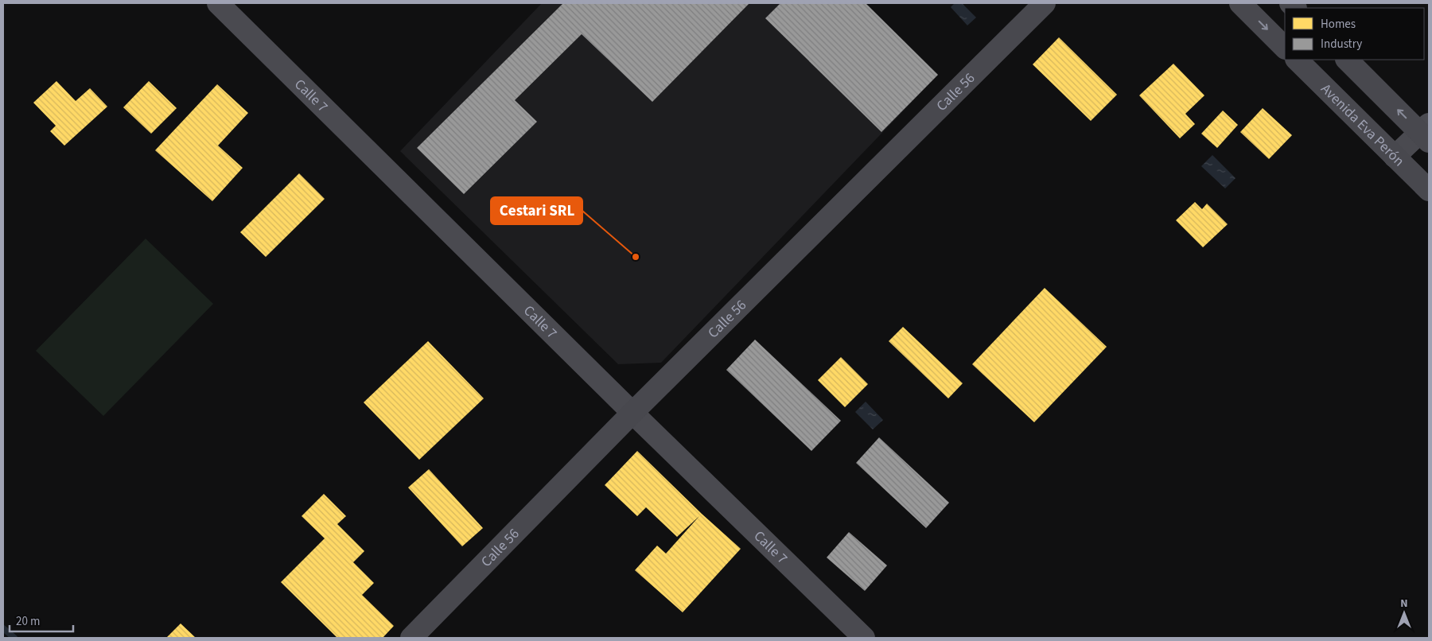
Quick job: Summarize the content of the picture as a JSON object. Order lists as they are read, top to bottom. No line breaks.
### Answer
{"streets":{"main road":["Calle 56","Avenida Eva Perón"],"street":["Calle 7"]},"crossings":[["Calle 56","Calle 7"]],"places":["Cestari SRL"],"legend":["Homes","Industry"],"scale_bar":"20 m","north":"top"}
